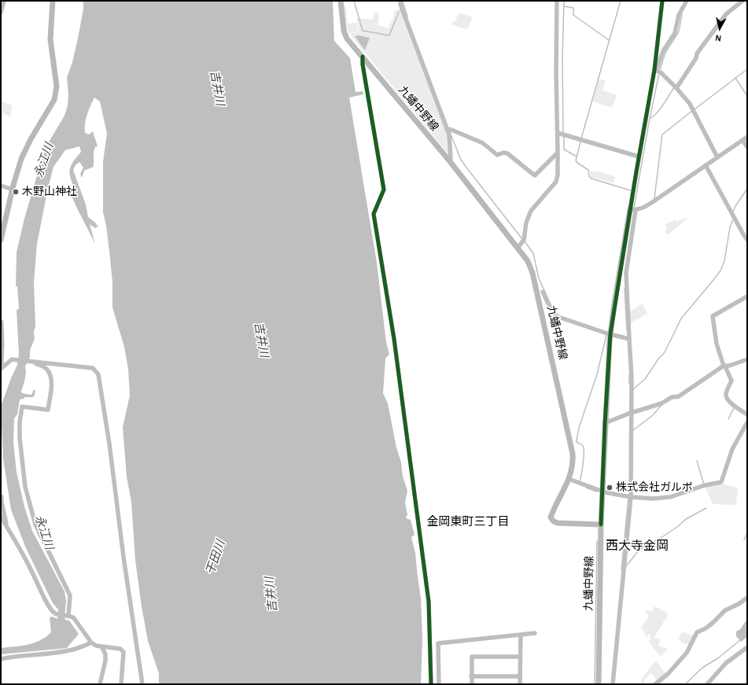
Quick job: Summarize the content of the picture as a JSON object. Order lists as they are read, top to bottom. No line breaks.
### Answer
{"streets":{"main road":["九蟠中野線"]},"districts":["金岡東町三丁目","西大寺金岡"],"water":["吉井川","永江川","干田川"],"places":["木野山神社","株式会社ガルボ"],"north":"bottom"}
